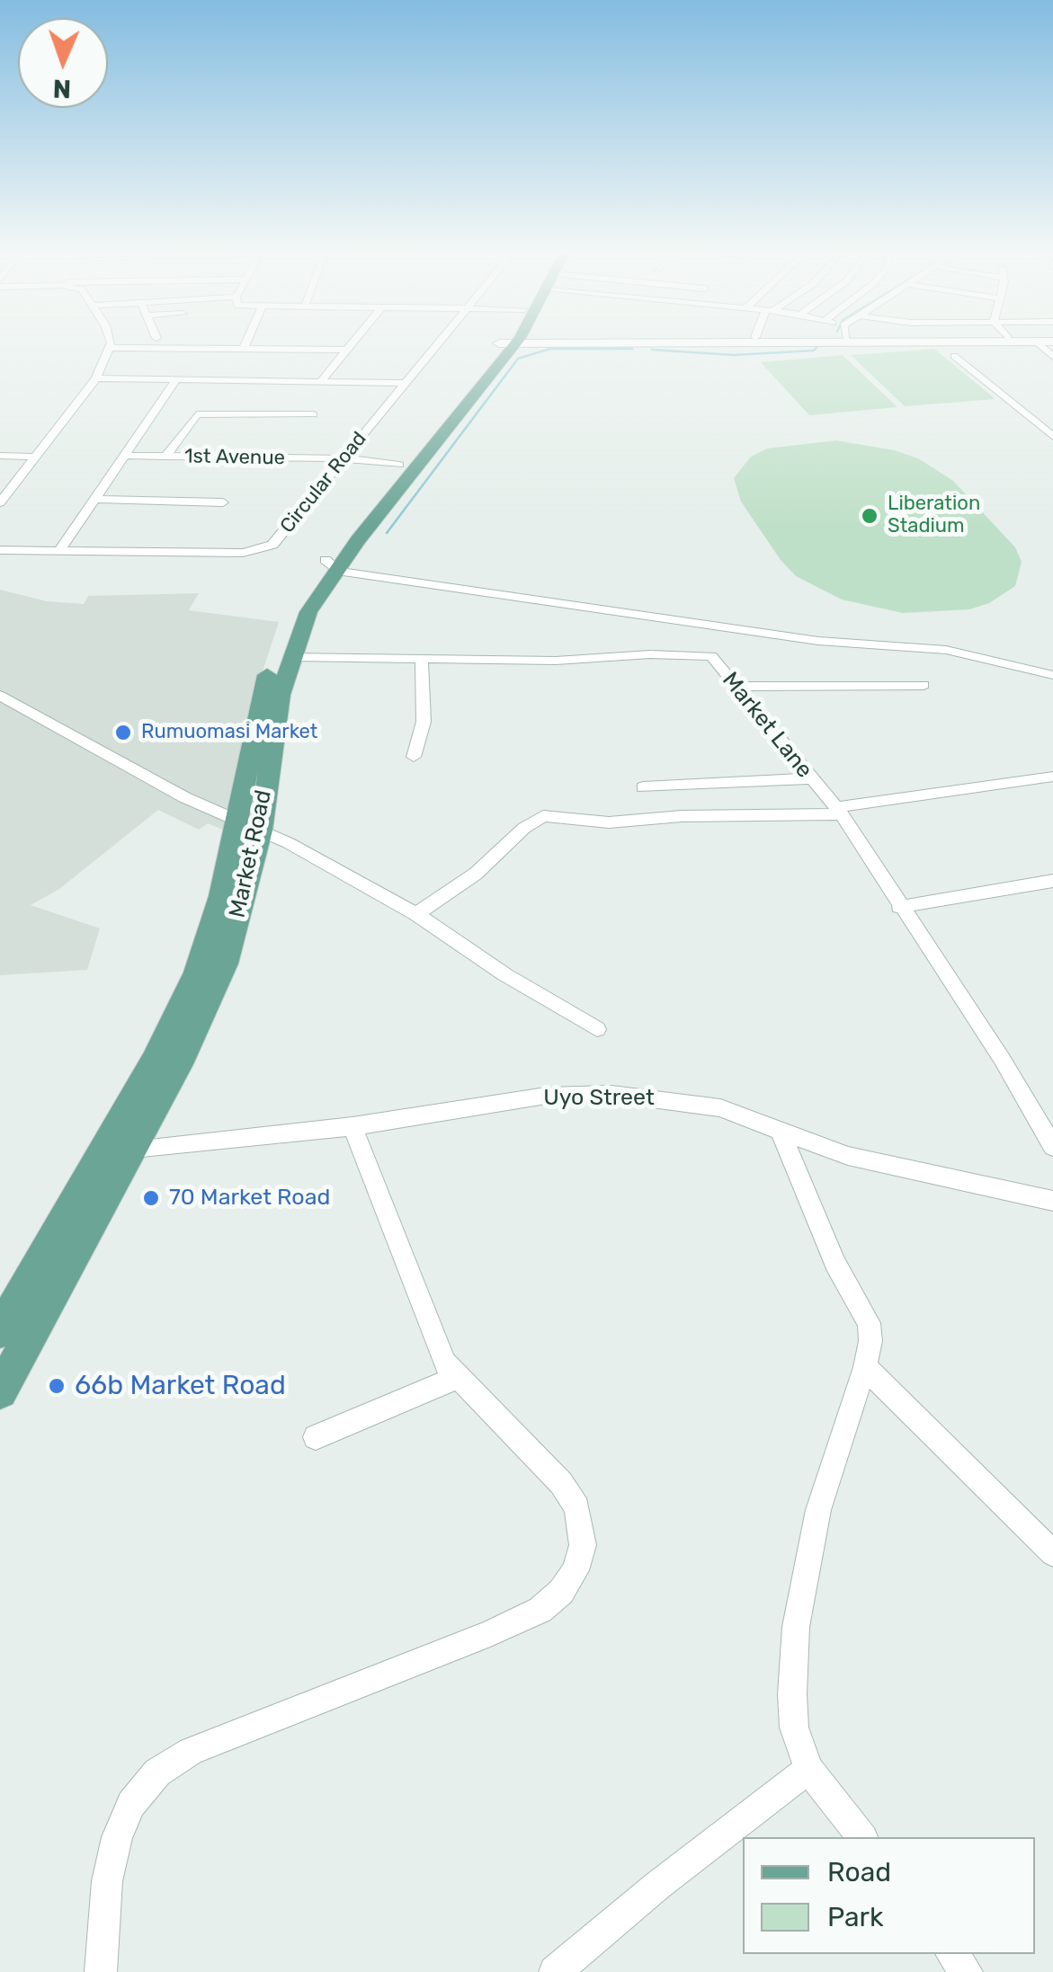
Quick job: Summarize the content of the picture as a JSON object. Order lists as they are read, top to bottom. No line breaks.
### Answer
{"streets":{"main road":["Market Road"],"street":["1st Avenue","Circular Road","Market Lane","Uyo Street"]},"crossings":[["1st Avenue","Circular Road"],["1st Avenue","Market Road"],["Market Lane","Market Road"],["Market Road","Uyo Street"]],"places":["Liberation Stadium","Rumuomasi Market","70 Market Road","66b Market Road"],"legend":["Road","Park"],"north":"bottom"}
